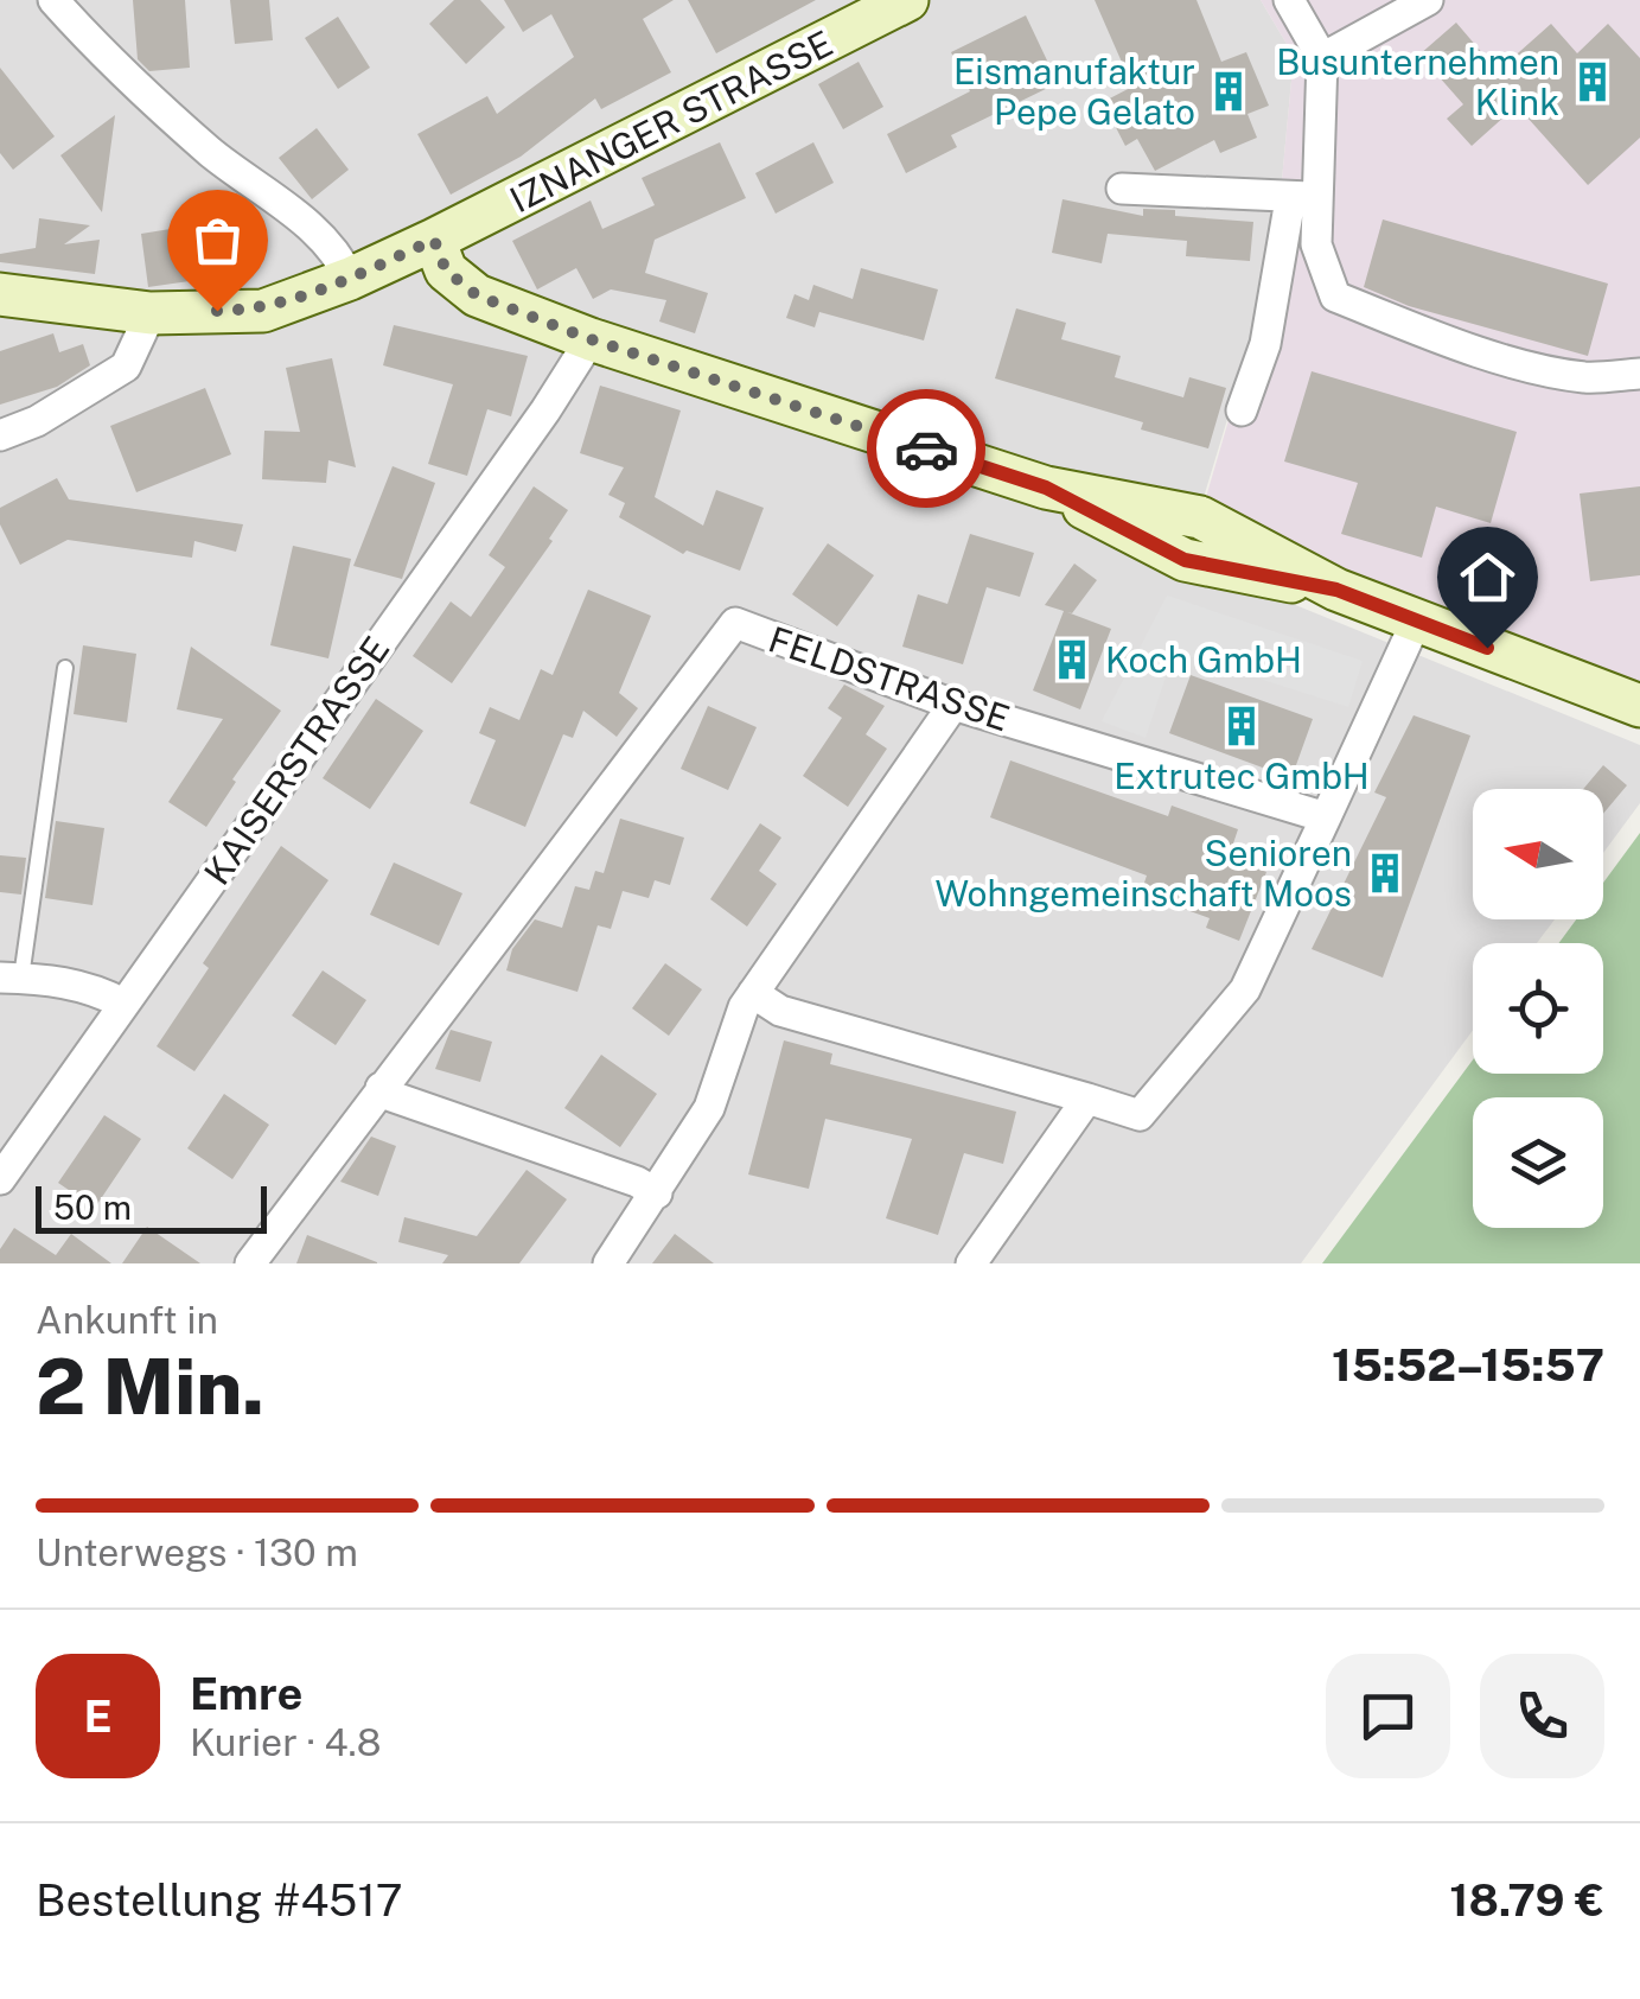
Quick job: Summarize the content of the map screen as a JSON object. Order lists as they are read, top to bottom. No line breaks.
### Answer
{"streets":{"main road":["IZNANGER STRASSE"],"street":["FELDSTRASSE","KAISERSTRASSE"]},"places":{"building":["Busunternehmen Klink","Eismanufaktur Pepe Gelato","Koch GmbH","Extrutec GmbH","Senioren Wohngemeinschaft Moos"]},"scale_bar":"50 m","north":"left","page":{"scale":"50 m","heading":["2 Min.","Ankunft in","15:52–15:57"],"panel":["Emre","Kurier · 4.8","Bestellung #4517","18.79 €"],"bar":"Unterwegs · 130 m","round":"E"}}
